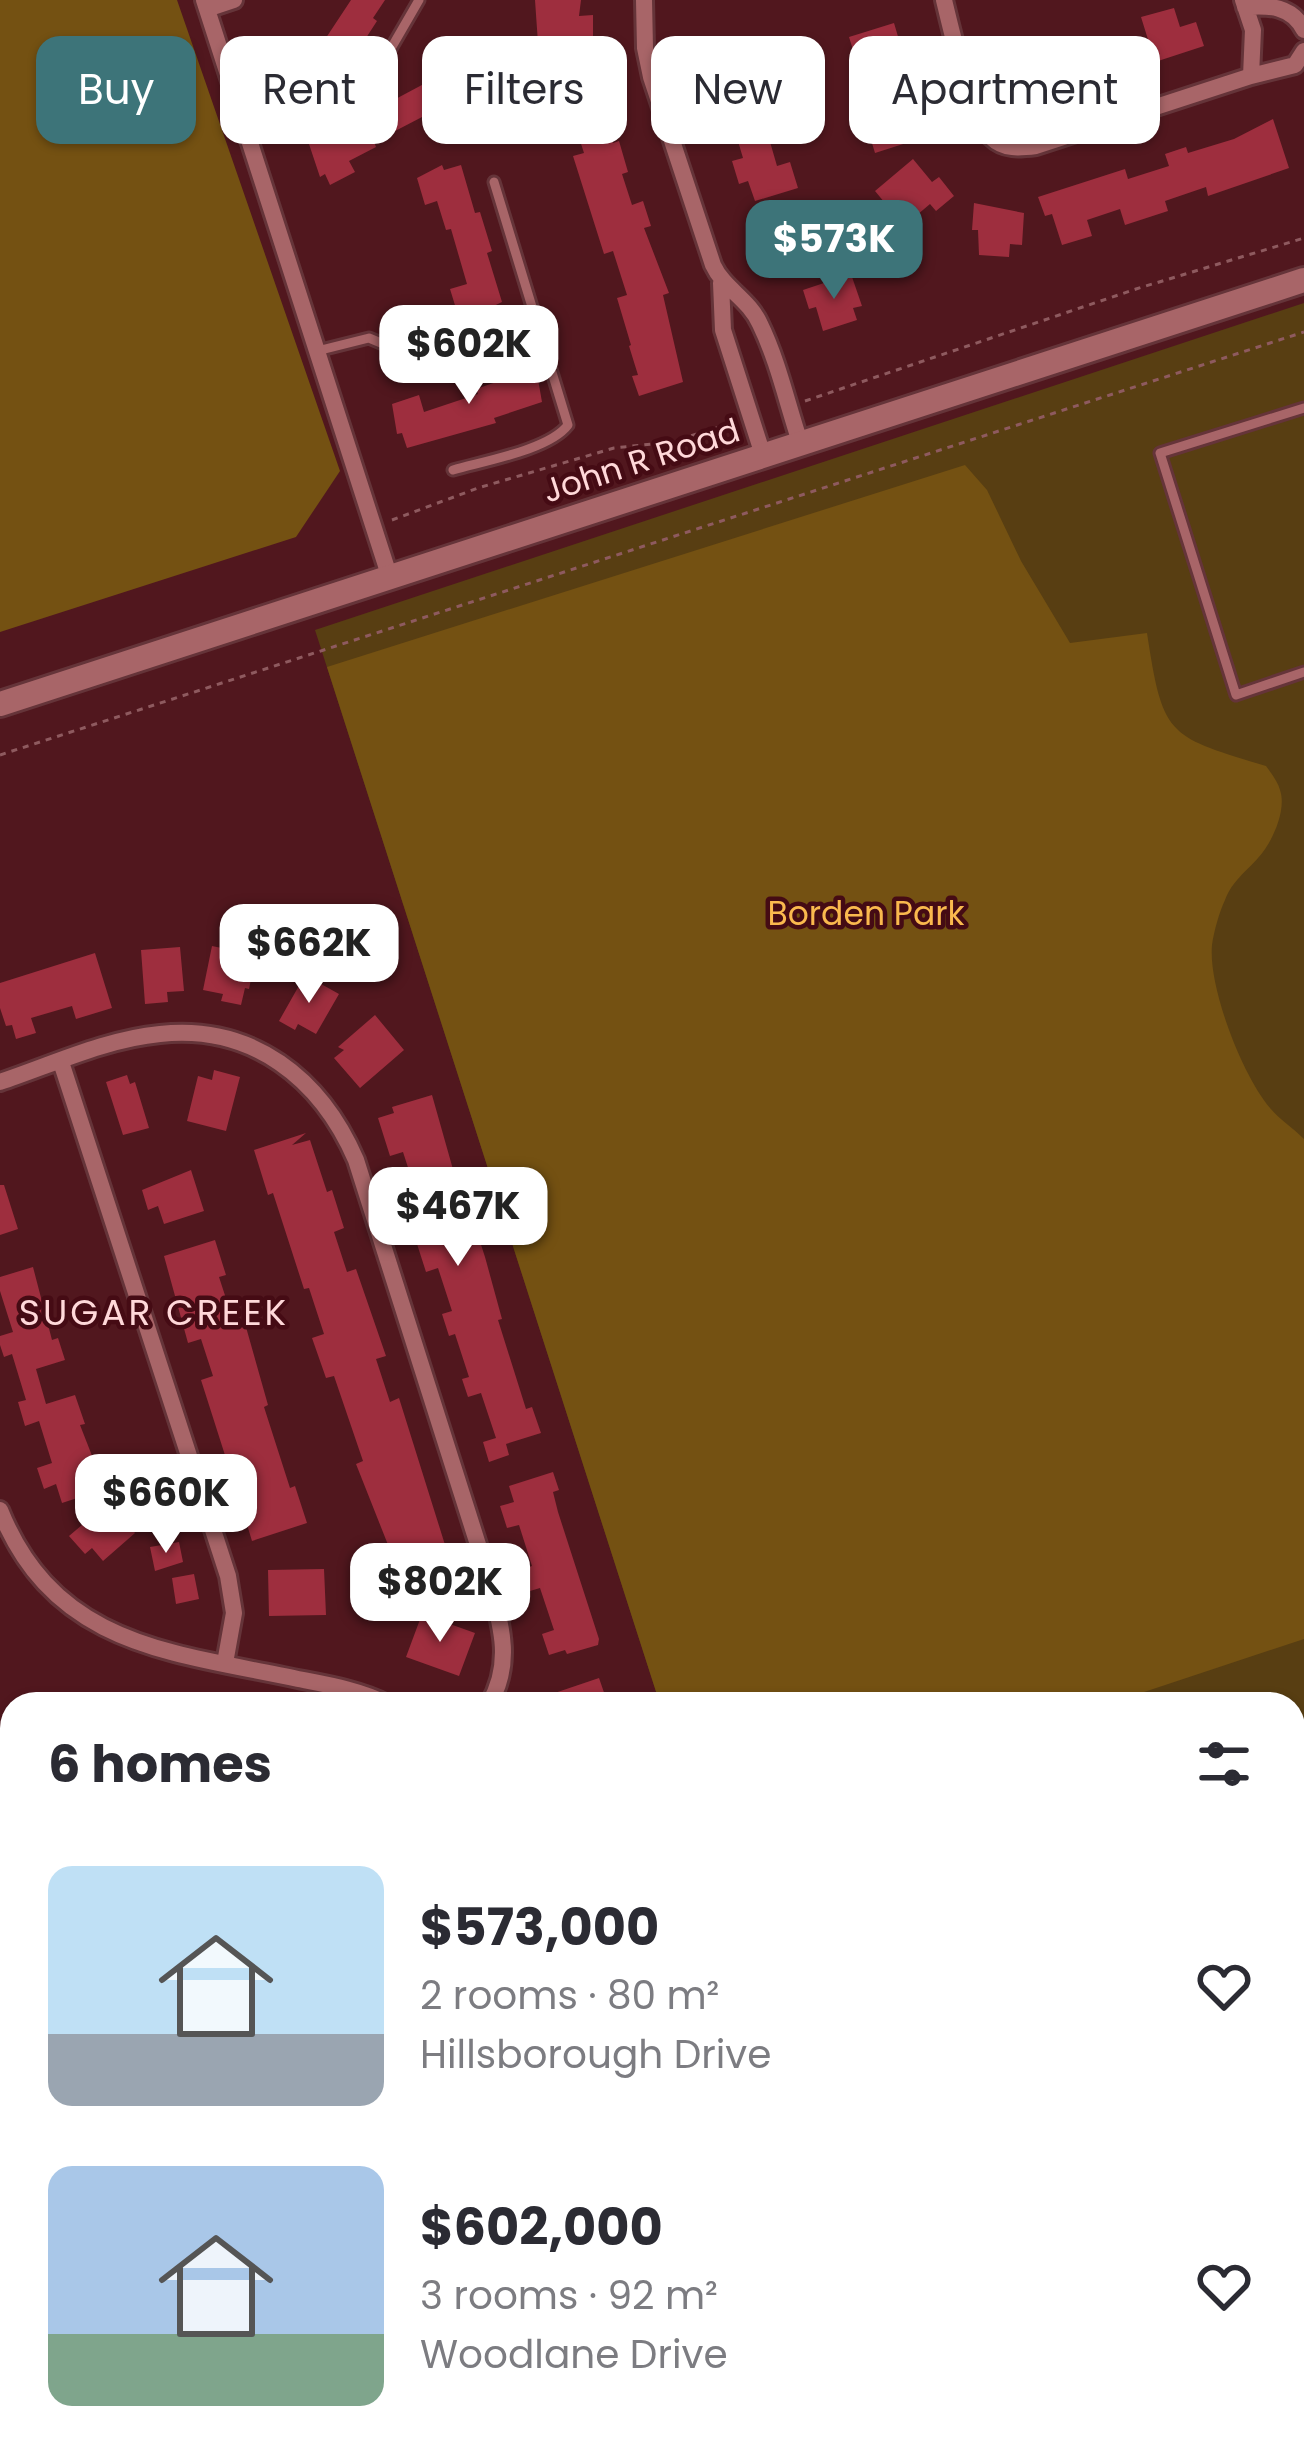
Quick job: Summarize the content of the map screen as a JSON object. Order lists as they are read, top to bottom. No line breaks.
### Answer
{"streets":{"main road":["John R Road"]},"districts":["SUGAR CREEK"],"parks":["Borden Park"],"page":{"chip":["Buy","Rent","Filters","New","Apartment"],"price":["$573K","$602K","$662K","$467K","$660K","$802K"],"heading":"6 homes","list":[{"name":"$573,000","note":"2 rooms · 80 m² · Hillsborough Drive"},{"name":"$602,000","note":"3 rooms · 92 m² · Woodlane Drive"}]}}
